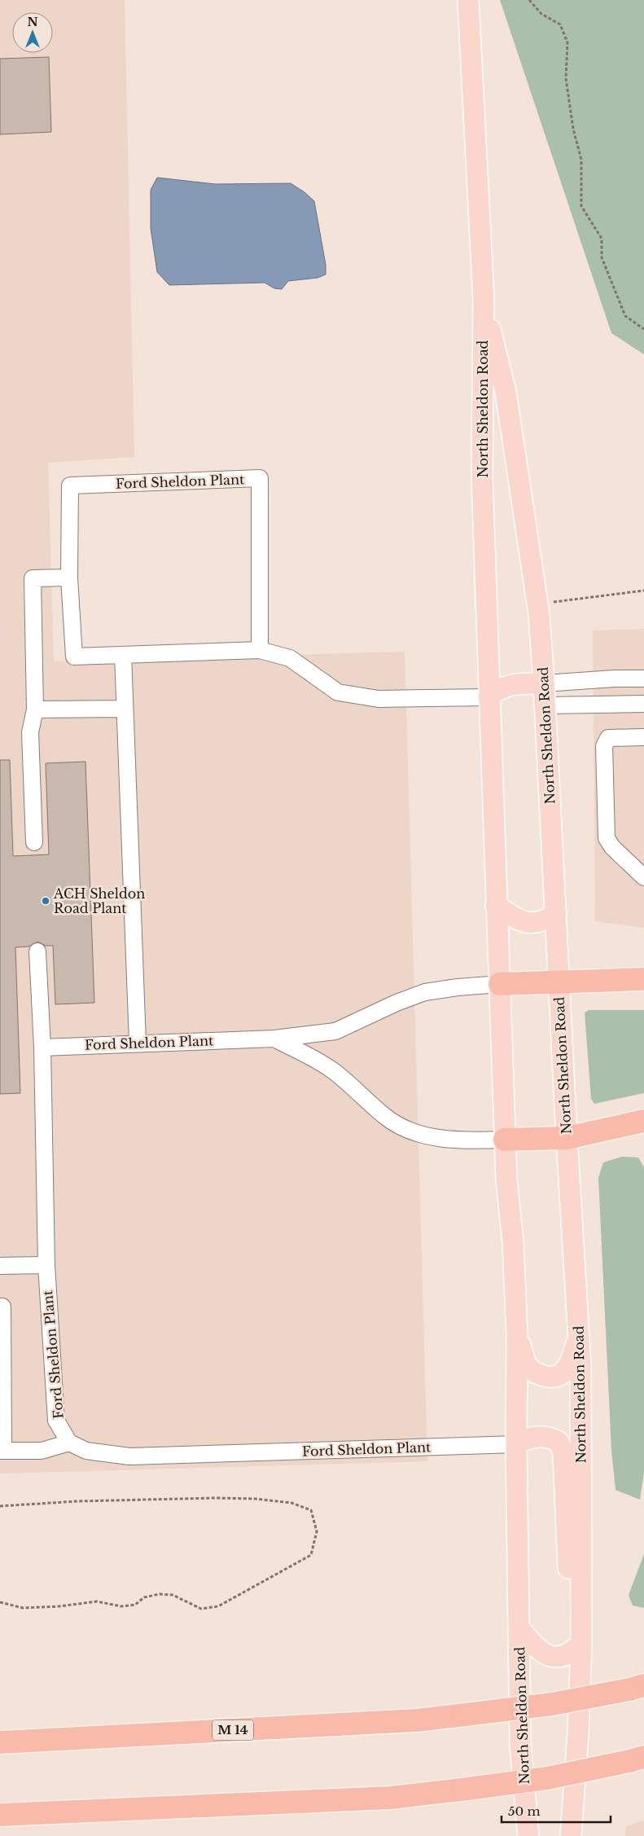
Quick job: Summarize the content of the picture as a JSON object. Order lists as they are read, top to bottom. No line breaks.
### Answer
{"streets":{"highway":["M 14"],"main road":["North Sheldon Road"],"lane":["Ford Sheldon Plant"]},"crossings":[["North Sheldon Road","Ford Sheldon Plant"]],"places":["ACH Sheldon Road Plant"],"scale_bar":"50 m","north":"top"}
